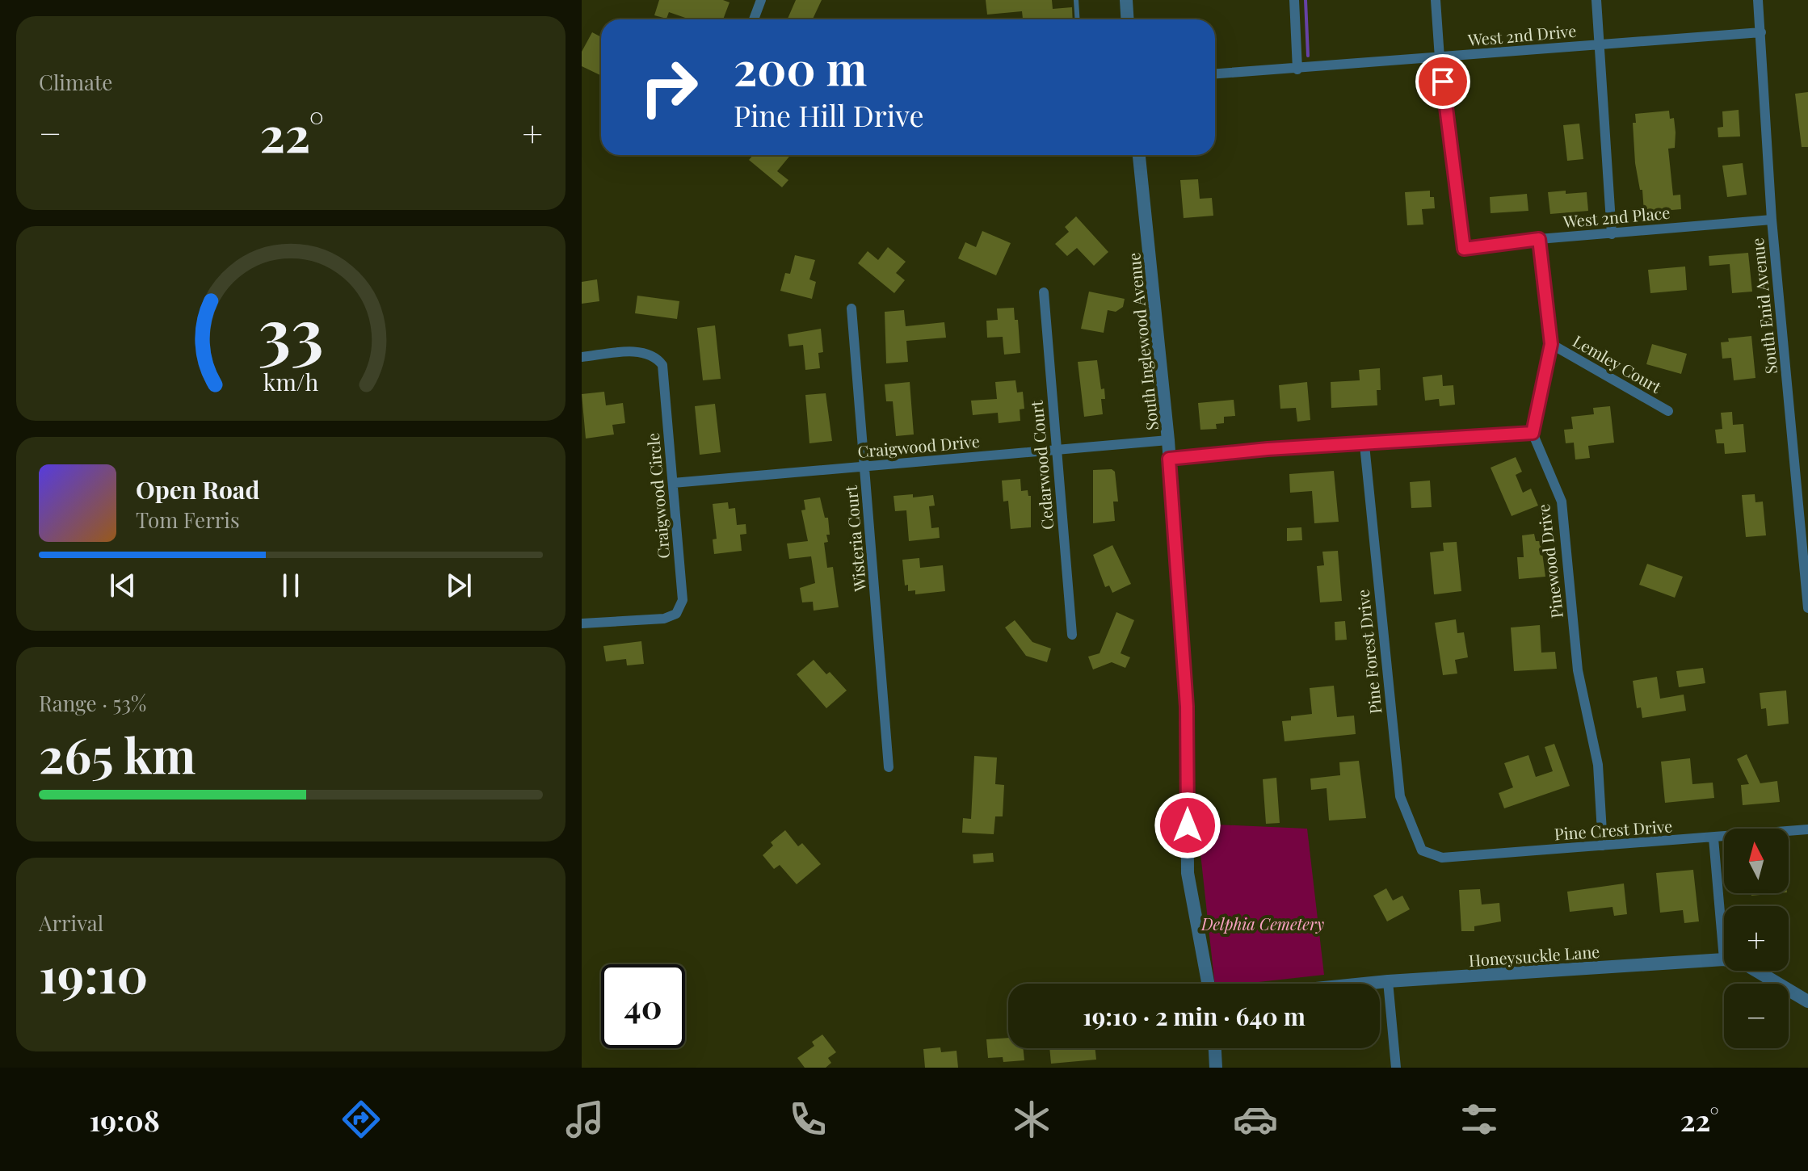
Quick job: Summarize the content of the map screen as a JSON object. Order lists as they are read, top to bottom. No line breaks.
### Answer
{"streets":{"street":["West 2nd Drive","West 2nd Place","South Enid Avenue","South Inglewood Avenue","Lemley Court","Craigwood Drive","Cedarwood Court","Craigwood Circle","Wisteria Court","Pinewood Drive","Pine Forest Drive","Pine Crest Drive","Honeysuckle Lane"]},"crossings":[["West 2nd Drive","West 2nd Place"],["West 2nd Drive","South Enid Avenue"],["West 2nd Place","South Enid Avenue"],["South Inglewood Avenue","Craigwood Drive"],["Craigwood Drive","Cedarwood Court"],["Craigwood Drive","Craigwood Circle"],["Craigwood Drive","Wisteria Court"],["Pinewood Drive","Pine Crest Drive"],["Pine Forest Drive","Pine Crest Drive"]],"parks":["Delphia Cemetery"],"north":"top","page":{"tile":["Climate",["Range · 53%","265 km"],["Arrival","19:10"]],"turn":["200 m","Pine Hill Drive"],"heat":["−","22°","+"],"song":["Open Road","Tom Ferris"],"map_buttons":["+","−"],"limit":"40","trip":"19:10 · 2 min · 640 m","tabs":["19:08","22°"],"gauge":["33","km/h"]}}
